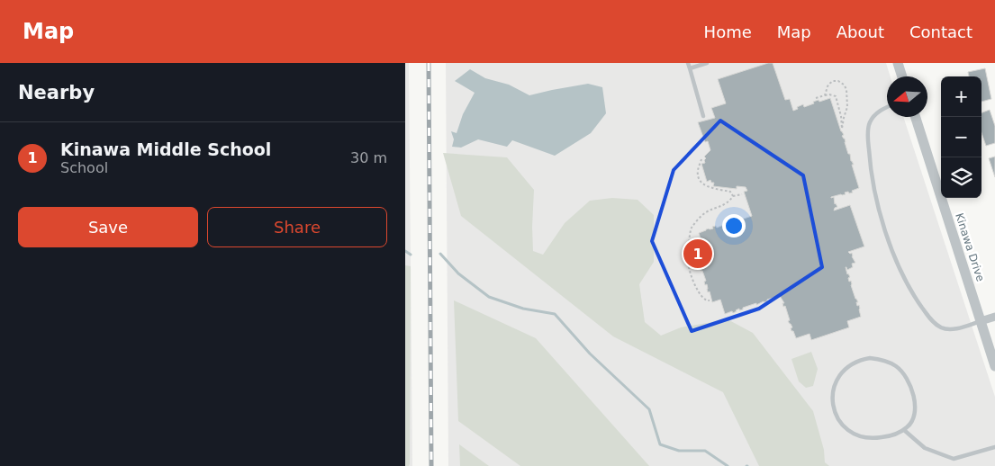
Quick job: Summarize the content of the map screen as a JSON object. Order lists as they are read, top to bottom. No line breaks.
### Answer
{"streets":{"street":["Kinawa Drive"]},"north":"left","page":{"header":"Map","nav":["Home","Map","About","Contact"],"heading":"Nearby","map_buttons":["+","−"],"list":[{"mark":"1","name":"Kinawa Middle School","note":"School","value":"30 m"}],"buttons":["Save","Share"],"pins":"1"}}
